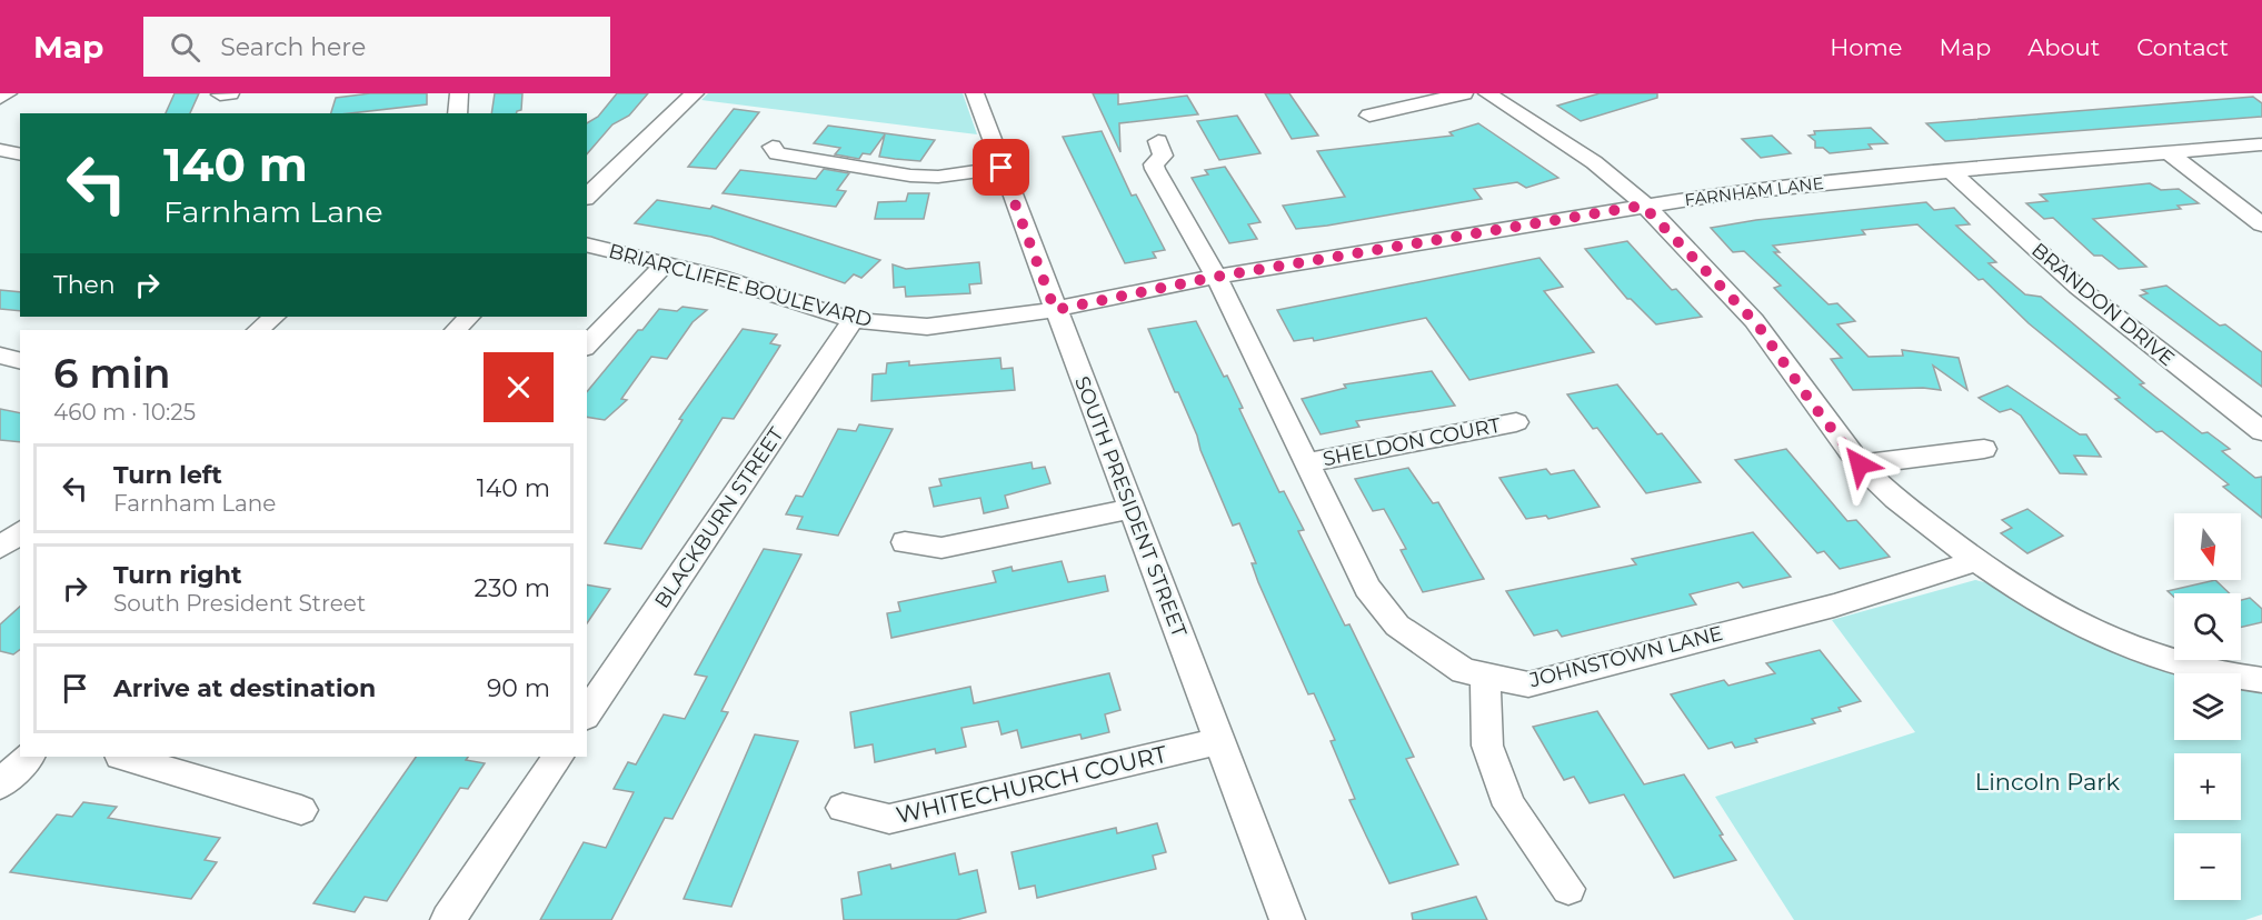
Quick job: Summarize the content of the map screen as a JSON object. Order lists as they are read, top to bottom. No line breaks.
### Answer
{"streets":{"street":["FARNHAM LANE","BRIARCLIFFE BOULEVARD","BRANDON DRIVE","SHELDON COURT","SOUTH PRESIDENT STREET","BLACKBURN STREET","JOHNSTOWN LANE","WHITECHURCH COURT"]},"crossings":[["FARNHAM LANE","BRIARCLIFFE BOULEVARD"],["FARNHAM LANE","BRANDON DRIVE"],["FARNHAM LANE","SOUTH PRESIDENT STREET"],["FARNHAM LANE","JOHNSTOWN LANE"],["BRIARCLIFFE BOULEVARD","SOUTH PRESIDENT STREET"],["BRIARCLIFFE BOULEVARD","BLACKBURN STREET"],["SHELDON COURT","JOHNSTOWN LANE"],["SOUTH PRESIDENT STREET","WHITECHURCH COURT"]],"parks":["Lincoln Park"],"north":"bottom","page":{"header":"Map","search":"Search here","nav":["Home","Map","About","Contact"],"turn":["140 m","Farnham Lane"],"then":"Then","heading":["6 min","460 m · 10:25"],"list":[{"name":"Turn left","note":"Farnham Lane","value":"140 m"},{"name":"Turn right","note":"South President Street","value":"230 m"},{"name":"Arrive at destination","value":"90 m"}],"map_buttons":["+","−"]}}
